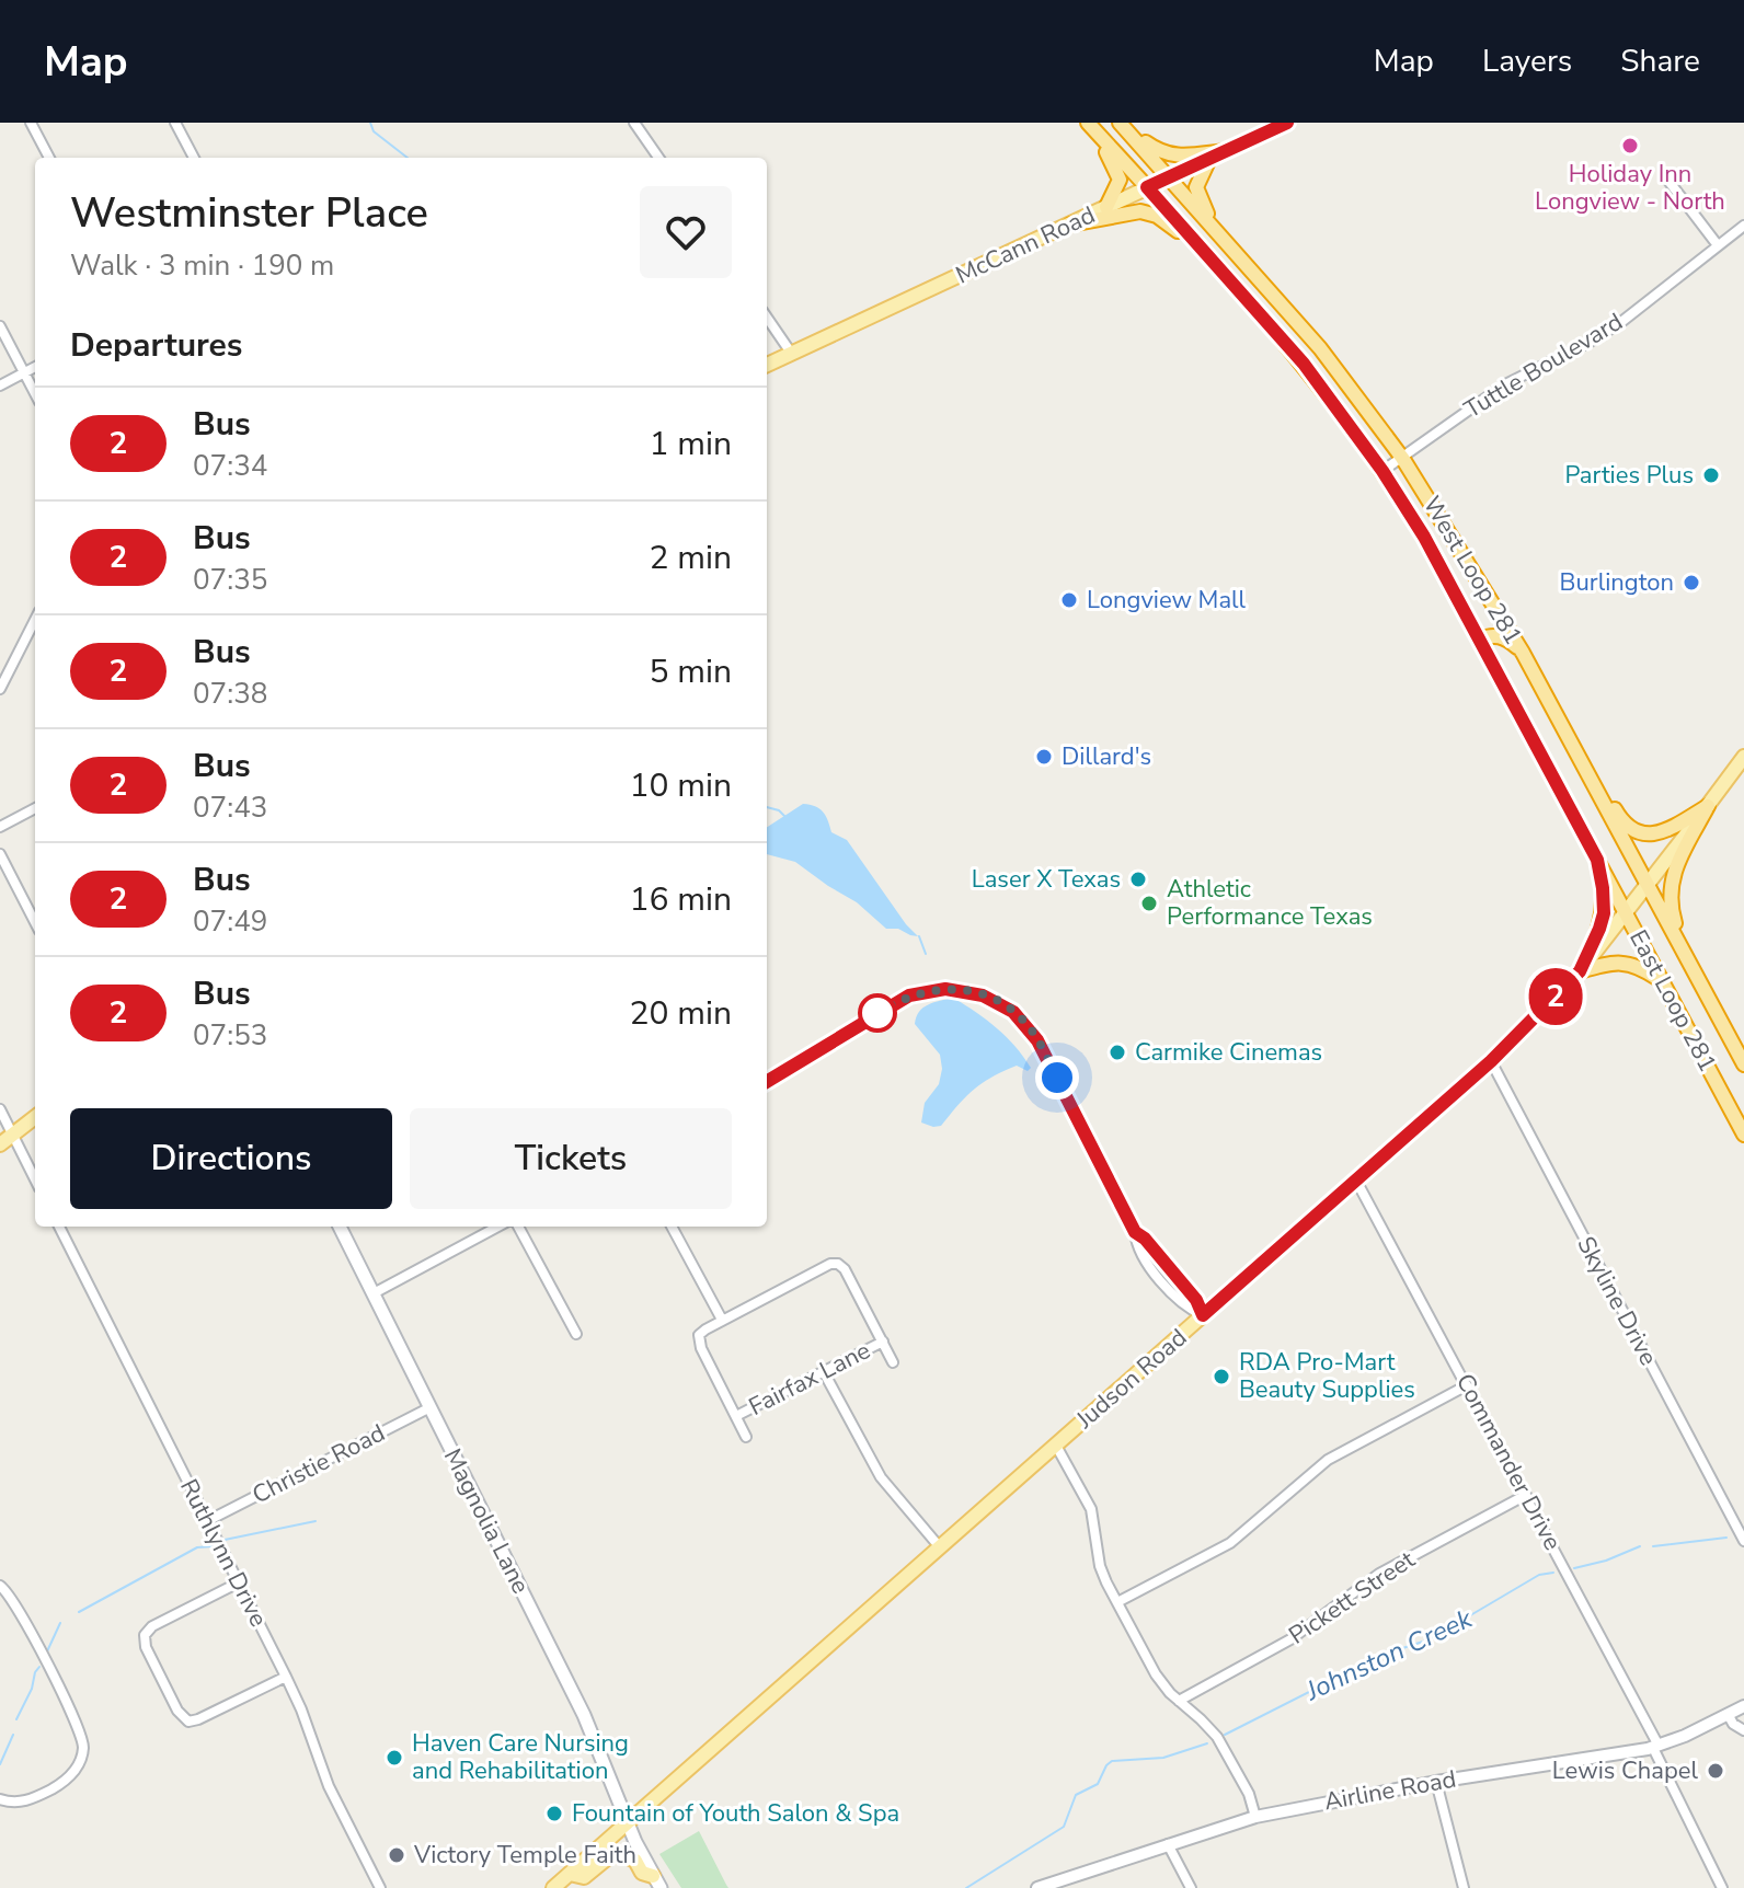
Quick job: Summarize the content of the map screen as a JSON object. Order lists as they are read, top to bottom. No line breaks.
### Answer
{"streets":{"highway":["West Loop 281","East Loop 281"],"main road":["McCann Road","Judson Road","Magnolia Lane"],"street":["Tuttle Boulevard","Skyline Drive","Fairfax Lane","Commander Drive","Christie Road","Ruthlynn Drive","Pickett Street","Airline Road"]},"crossings":[["McCann Road","West Loop 281"],["Tuttle Boulevard","West Loop 281"],["West Loop 281","East Loop 281"],["West Loop 281","Judson Road"],["East Loop 281","Judson Road"],["Skyline Drive","Judson Road"],["Judson Road","Commander Drive"],["Judson Road","Magnolia Lane"],["Commander Drive","Pickett Street"],["Commander Drive","Airline Road"],["Christie Road","Magnolia Lane"],["Christie Road","Ruthlynn Drive"]],"water":["Johnston Creek"],"places":["Holiday Inn Longview - North","Parties Plus","Burlington","Longview Mall","Dillard's","Laser X Texas","Athletic Performance Texas","Carmike Cinemas","RDA Pro-Mart Beauty Supplies","Haven Care Nursing and Rehabilitation","Lewis Chapel","Fountain of Youth Salon & Spa","Victory Temple Faith"],"lines":["bus line 2"],"page":{"header":"Map","nav":["Map","Layers","Share"],"on_map":"2","heading":[["Westminster Place","Walk · 3 min · 190 m"],"Departures"],"list":[{"mark":"2","name":"Bus","note":"07:34","value":"1 min"},{"mark":"2","name":"Bus","note":"07:35","value":"2 min"},{"mark":"2","name":"Bus","note":"07:38","value":"5 min"},{"mark":"2","name":"Bus","note":"07:43","value":"10 min"},{"mark":"2","name":"Bus","note":"07:49","value":"16 min"},{"mark":"2","name":"Bus","note":"07:53","value":"20 min"}],"buttons":["Directions","Tickets"]}}
